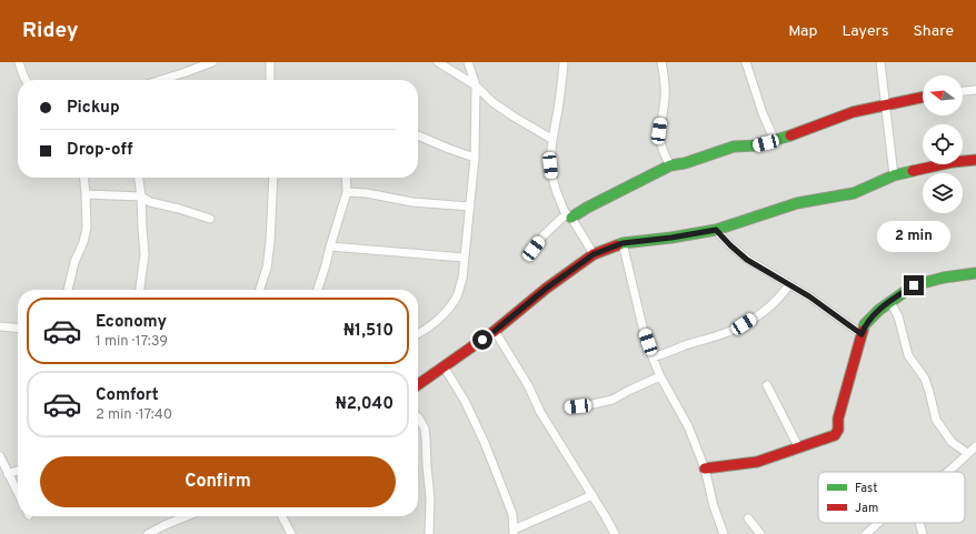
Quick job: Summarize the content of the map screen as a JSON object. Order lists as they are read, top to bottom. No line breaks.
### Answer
{"legend":["Fast","Jam"],"north":"left","page":{"header":"Ridey","nav":["Map","Layers","Share"],"banner":["Pickup","Drop-off"],"bubble":"2 min","list":[{"name":"Economy","note":"1 min · 17:39","value":"₦1,510"},{"name":"Comfort","note":"2 min · 17:40","value":"₦2,040"}],"buttons":"Confirm"}}
